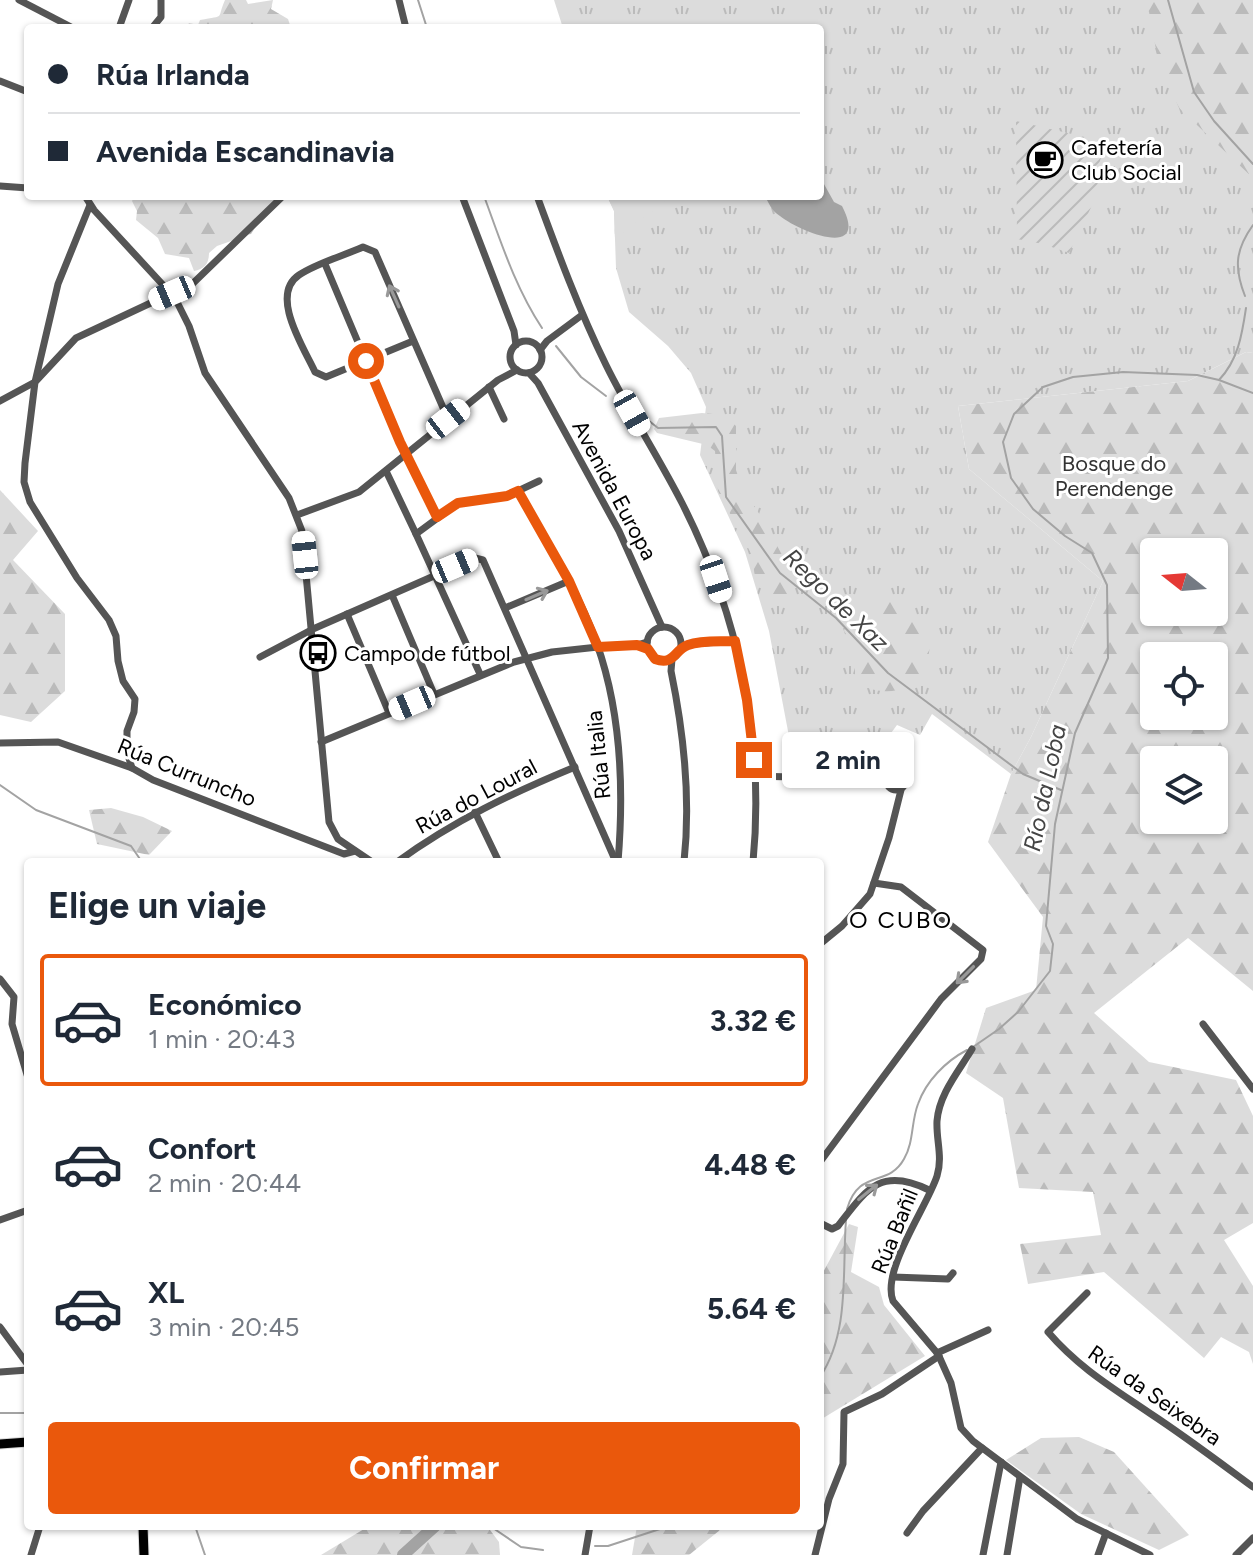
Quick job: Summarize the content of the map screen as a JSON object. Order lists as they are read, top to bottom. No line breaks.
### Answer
{"streets":{"street":["Avenida Europa","Rúa Italia","Rúa Curruncho","Rúa do Loural","Rúa Bañil","Rúa da Seixebra"]},"districts":["O CUBO"],"water":["Rego de Xaz","Río da Loba"],"parks":["Bosque do Perendenge"],"places":{"cafe":["Cafetería Club Social"],"bus stop":["Campo de fútbol"]},"north":"left","page":{"banner":["Rúa Irlanda","Avenida Escandinavia"],"bubble":"2 min","heading":"Elige un viaje","list":[{"name":"Económico","note":"1 min · 20:43","value":"3.32 €"},{"name":"Confort","note":"2 min · 20:44","value":"4.48 €"},{"name":"XL","note":"3 min · 20:45","value":"5.64 €"}],"buttons":"Confirmar"}}
